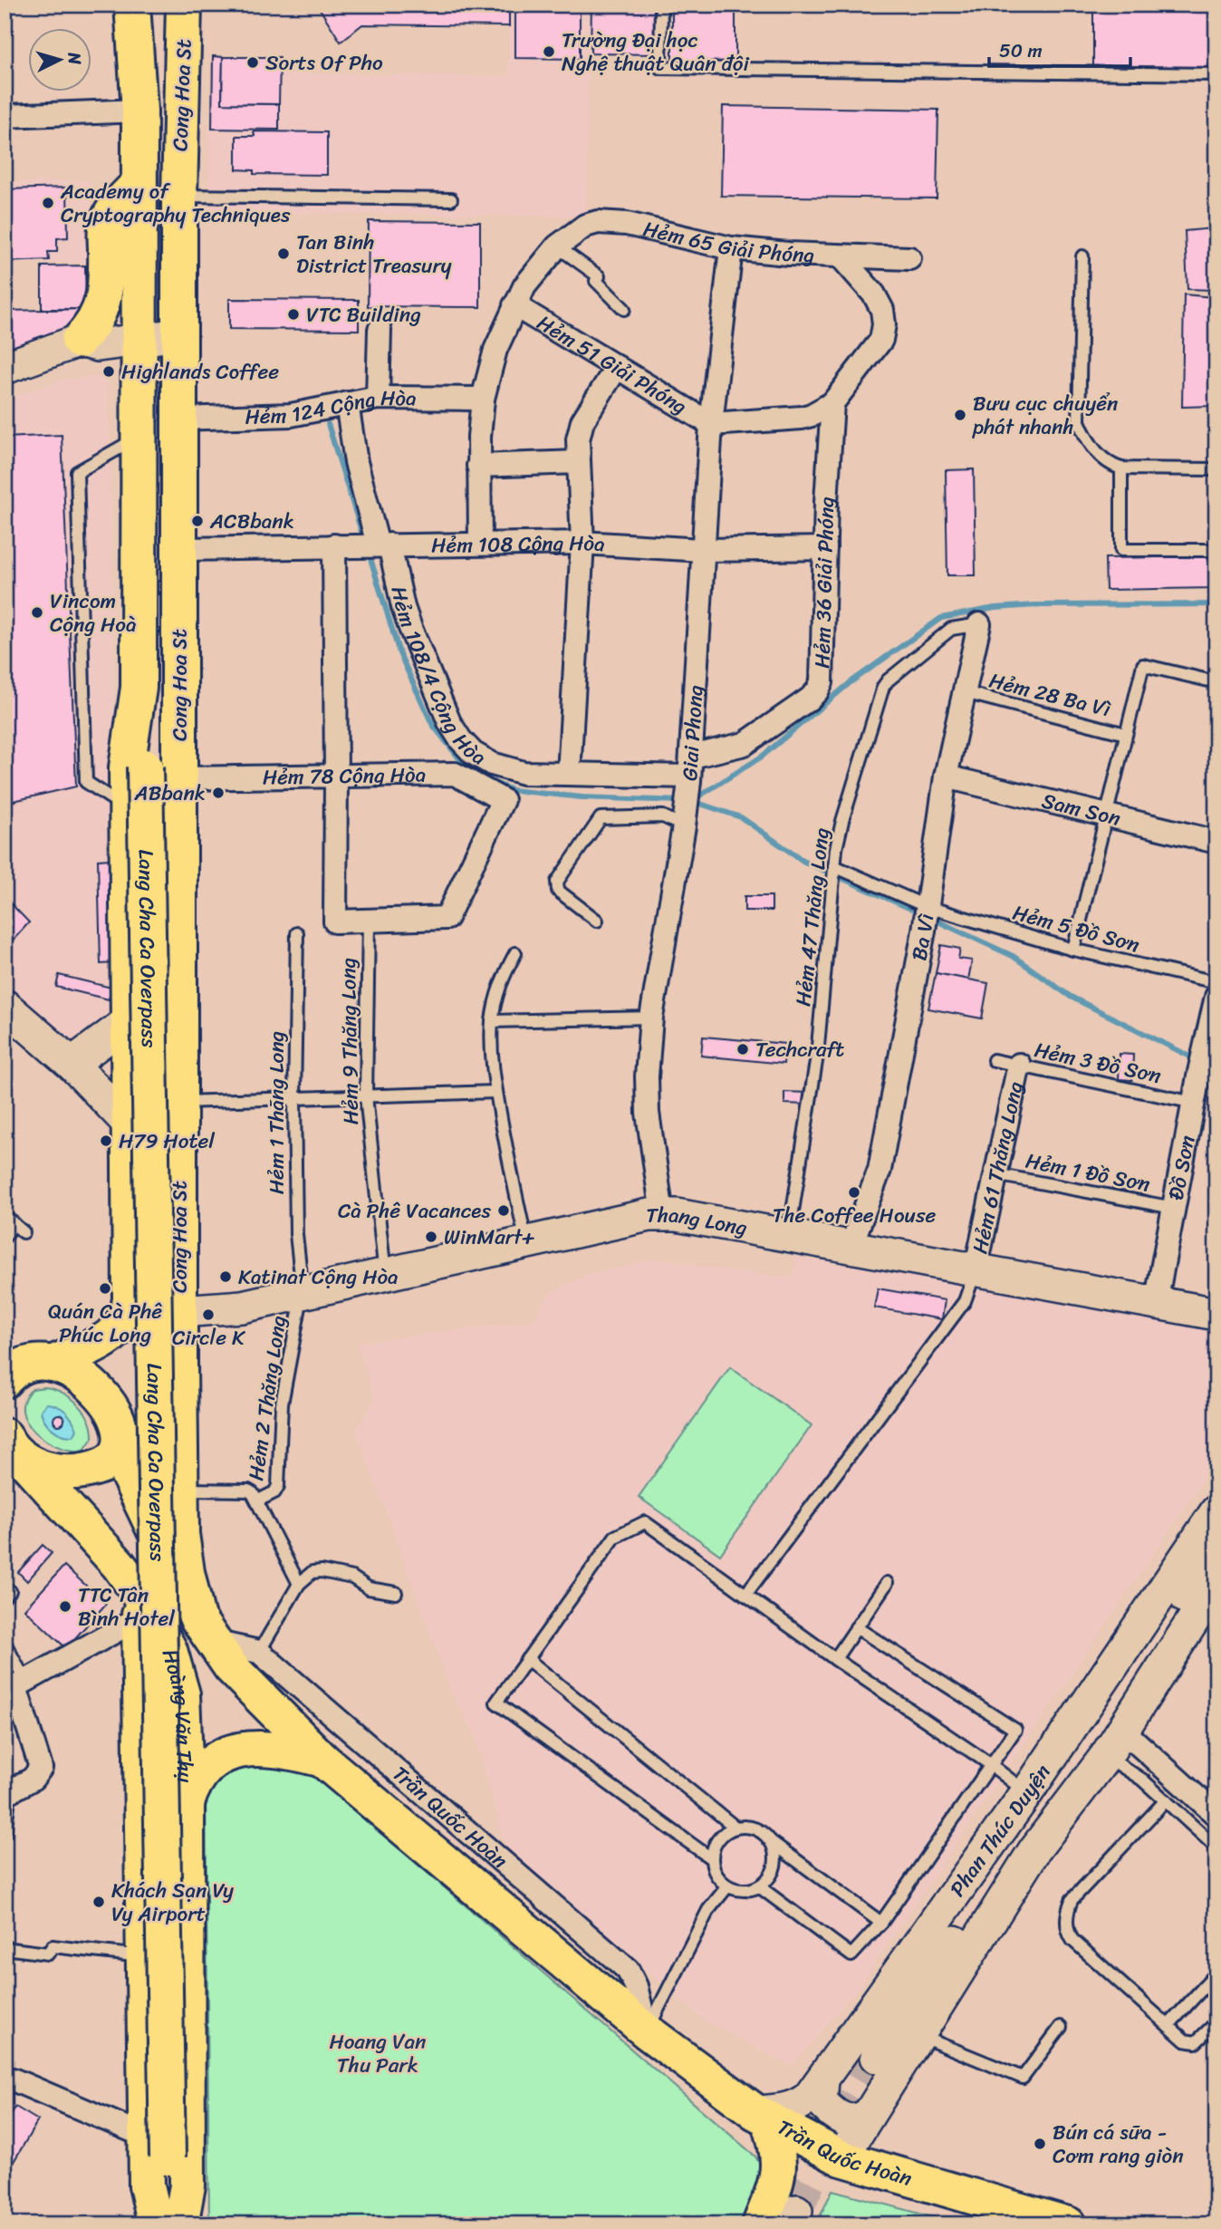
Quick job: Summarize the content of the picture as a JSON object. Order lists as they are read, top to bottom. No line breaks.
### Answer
{"streets":{"main road":["Cong Hoa St","Lang Cha Ca Overpass","Thang Long","Hoàng Văn Thụ","Trần Quốc Hoàn","Phan Thúc Duyện"],"street":["Hẻm 65 Giải Phóng","Hẻm 51 Giải Phóng","Hẻm 124 Cộng Hòa","Hẻm 108 Cộng Hòa","Hẻm 36 Giải Phóng","Hẻm 108/4 Cộng Hòa","Giai Phong","Hẻm 78 Cộng Hòa","Sam Son","Ba Vì","Hẻm 61 Thăng Long","Đồ Sơn"],"lane":["Hẻm 28 Ba Vì","Hẻm 47 Thăng Long","Hẻm 5 Đồ Sơn","Hẻm 9 Thăng Long","Hẻm 3 Đồ Sơn","Hẻm 1 Thăng Long","Hẻm 1 Đồ Sơn","Hẻm 2 Thăng Long"]},"crossings":[["Cong Hoa St","Hẻm 124 Cộng Hòa"],["Cong Hoa St","Hẻm 108 Cộng Hòa"],["Cong Hoa St","Hẻm 78 Cộng Hòa"],["Cong Hoa St","Lang Cha Ca Overpass"],["Cong Hoa St","Thang Long"],["Cong Hoa St","Trần Quốc Hoàn"],["Hẻm 65 Giải Phóng","Hẻm 51 Giải Phóng"],["Hẻm 65 Giải Phóng","Giai Phong"],["Hẻm 51 Giải Phóng","Hẻm 124 Cộng Hòa"],["Hẻm 51 Giải Phóng","Hẻm 108 Cộng Hòa"],["Hẻm 51 Giải Phóng","Giai Phong"],["Hẻm 124 Cộng Hòa","Hẻm 108/4 Cộng Hòa"],["Hẻm 108 Cộng Hòa","Hẻm 36 Giải Phóng"],["Hẻm 108 Cộng Hòa","Hẻm 108/4 Cộng Hòa"],["Hẻm 108 Cộng Hòa","Giai Phong"],["Hẻm 36 Giải Phóng","Hẻm 108/4 Cộng Hòa"],["Hẻm 36 Giải Phóng","Giai Phong"],["Hẻm 28 Ba Vì","Ba Vì"],["Giai Phong","Thang Long"],["Hẻm 78 Cộng Hòa","Hẻm 9 Thăng Long"],["Sam Son","Ba Vì"],["Hẻm 47 Thăng Long","Hẻm 5 Đồ Sơn"],["Hẻm 47 Thăng Long","Ba Vì"],["Hẻm 47 Thăng Long","Thang Long"],["Hẻm 5 Đồ Sơn","Ba Vì"],["Ba Vì","Thang Long"],["Lang Cha Ca Overpass","Hoàng Văn Thụ"],["Hẻm 9 Thăng Long","Thang Long"],["Hẻm 3 Đồ Sơn","Hẻm 61 Thăng Long"],["Hẻm 3 Đồ Sơn","Đồ Sơn"],["Hẻm 1 Thăng Long","Thang Long"],["Hẻm 1 Thăng Long","Hẻm 2 Thăng Long"],["Hẻm 61 Thăng Long","Hẻm 1 Đồ Sơn"],["Hẻm 61 Thăng Long","Thang Long"],["Đồ Sơn","Hẻm 1 Đồ Sơn"],["Đồ Sơn","Thang Long"],["Thang Long","Hẻm 2 Thăng Long"],["Trần Quốc Hoàn","Phan Thúc Duyện"]],"parks":["Hoang Van Thu Park"],"places":["Trường Đại học Nghệ thuật Quân đội","Sorts Of Pho","Academy of Cryptography Techniques","Tan Binh District Treasury","VTC Building","Highlands Coffee","Bưu cục chuyển phát nhanh","ACBbank","Vincom Cộng Hoà","ABbank","Techcraft","H79 Hotel","The Coffee House","Cà Phê Vacances","WinMart+","Katinat Cộng Hòa","Quán Cà Phê Phúc Long","Circle K","TTC Tân Bình Hotel","Khách Sạn Vy Vy Airport","Bún cá sữa - Cơm rang giòn"],"scale_bar":"50 m","north":"right"}
